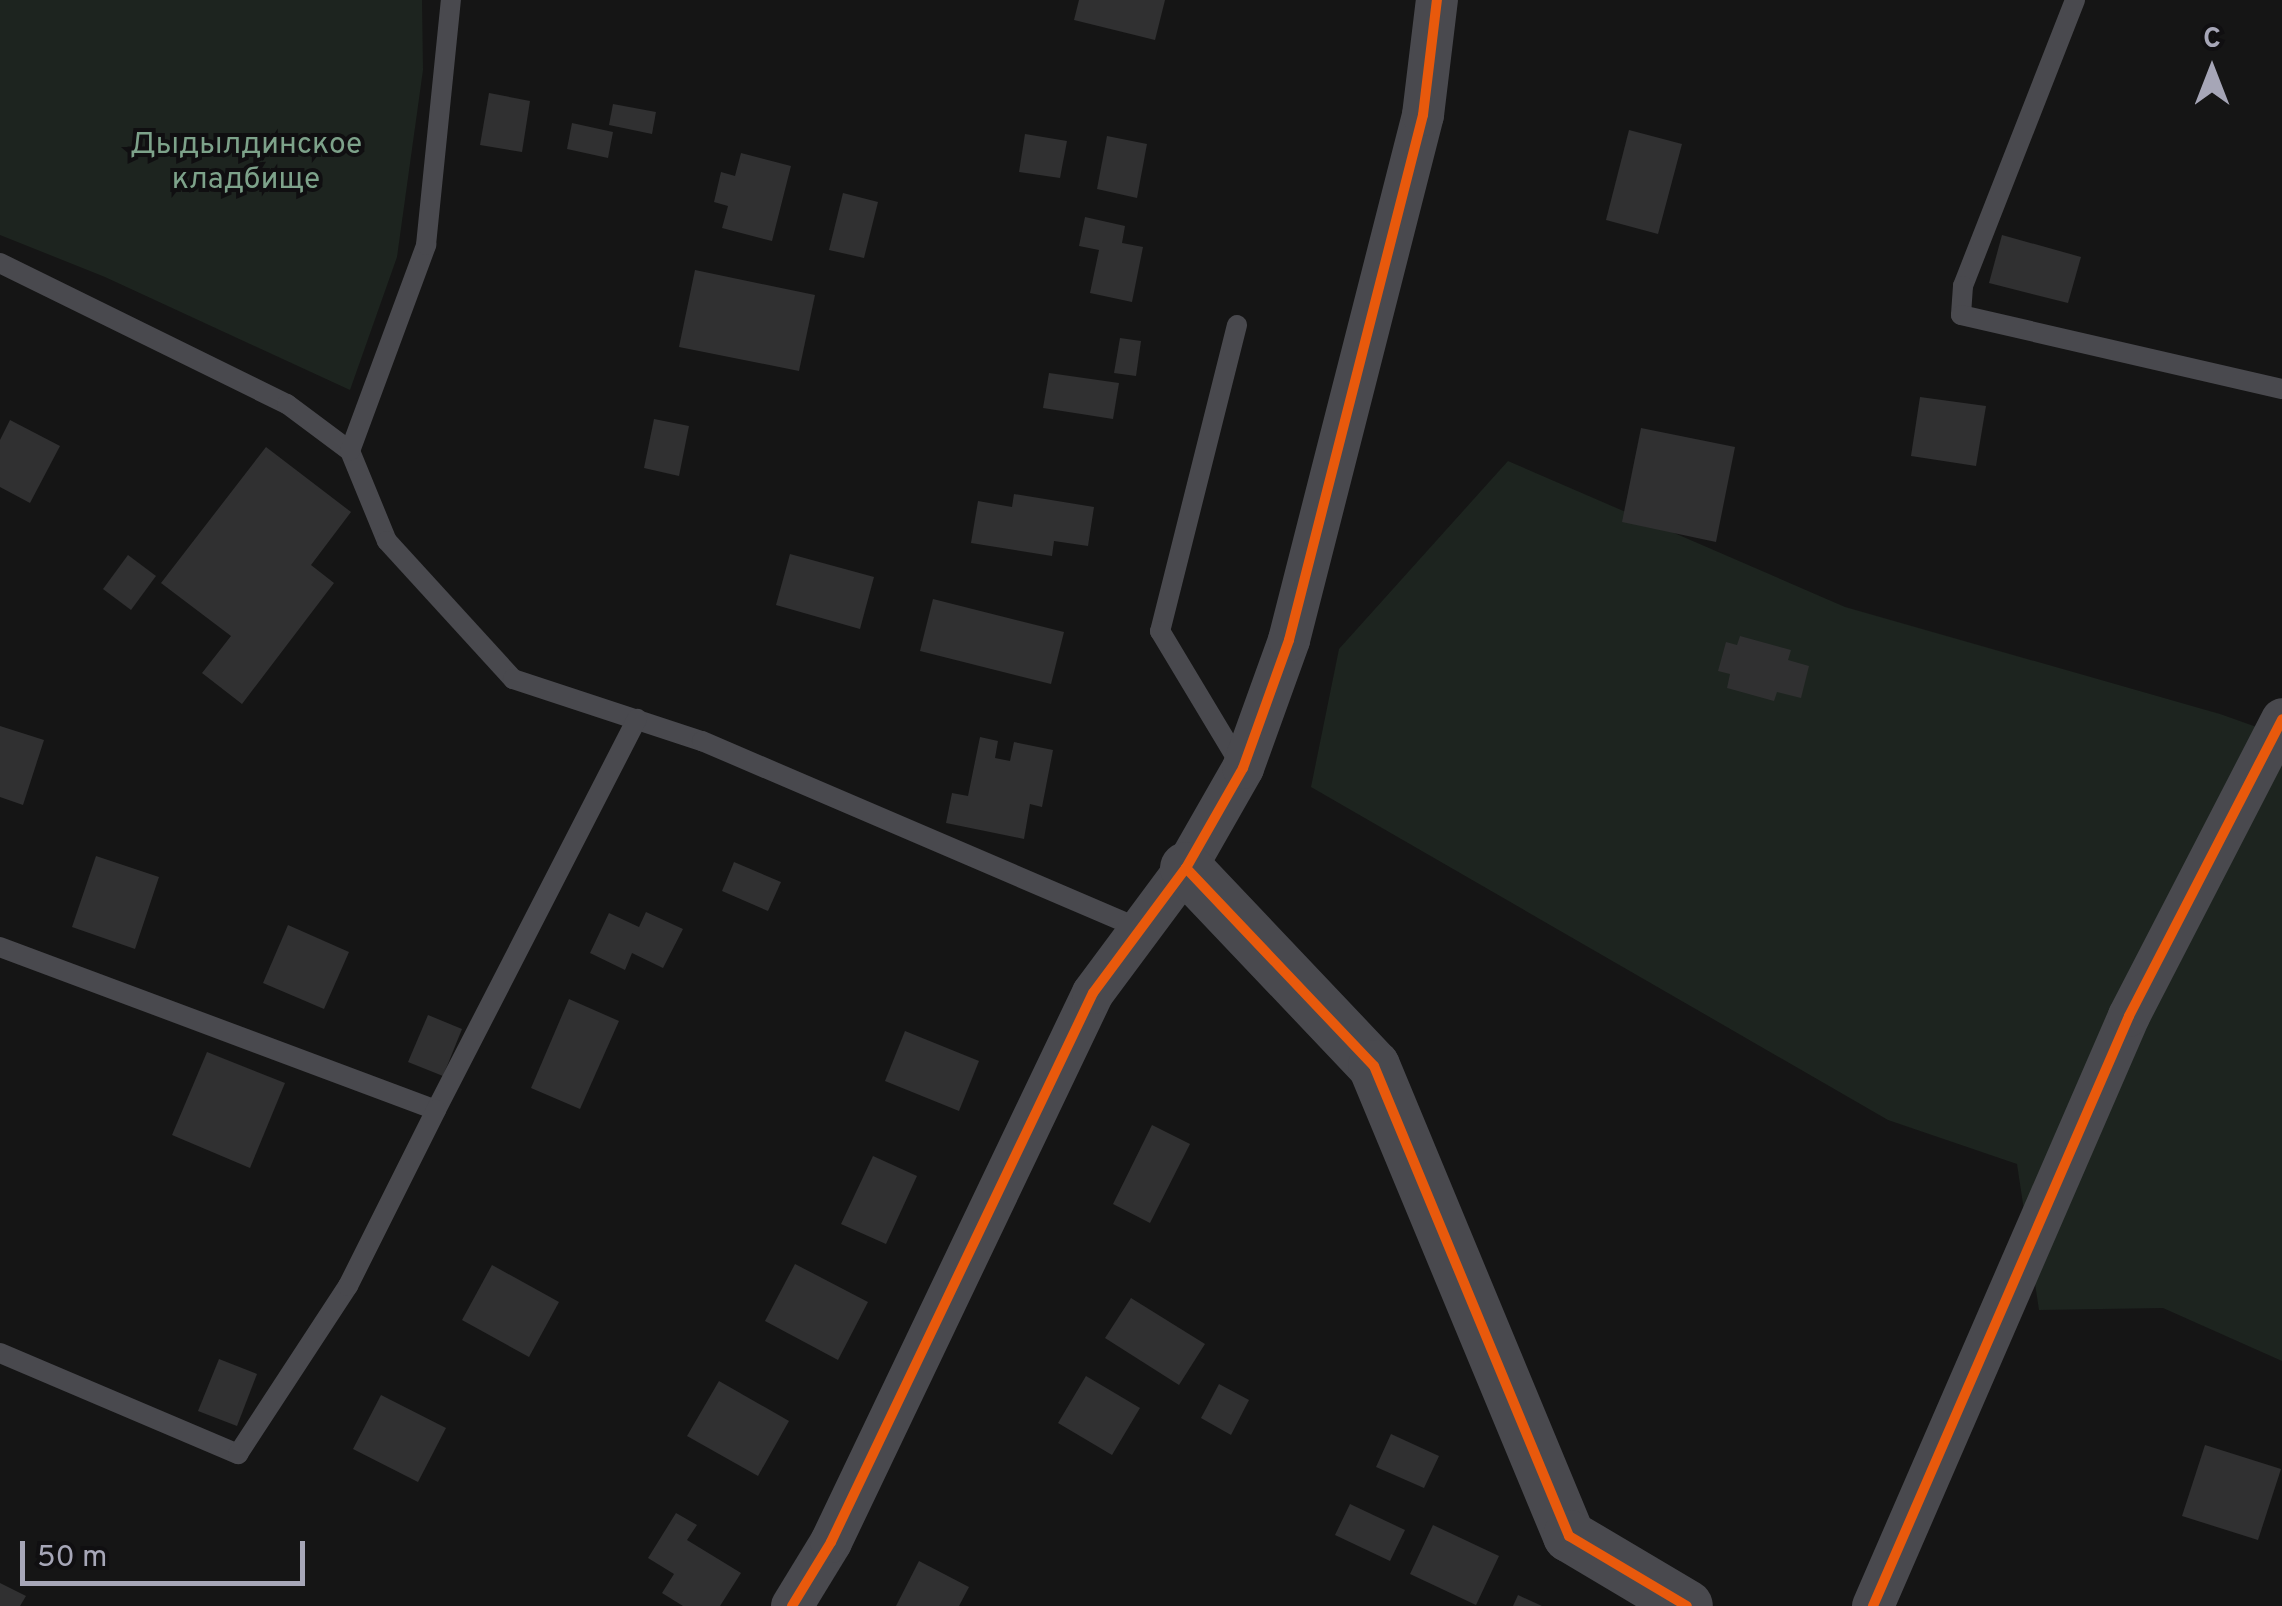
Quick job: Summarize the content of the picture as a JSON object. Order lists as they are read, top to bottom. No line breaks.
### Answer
{"parks":["Дыдылдинское кладбище"],"scale_bar":"50 m","north":"top"}
